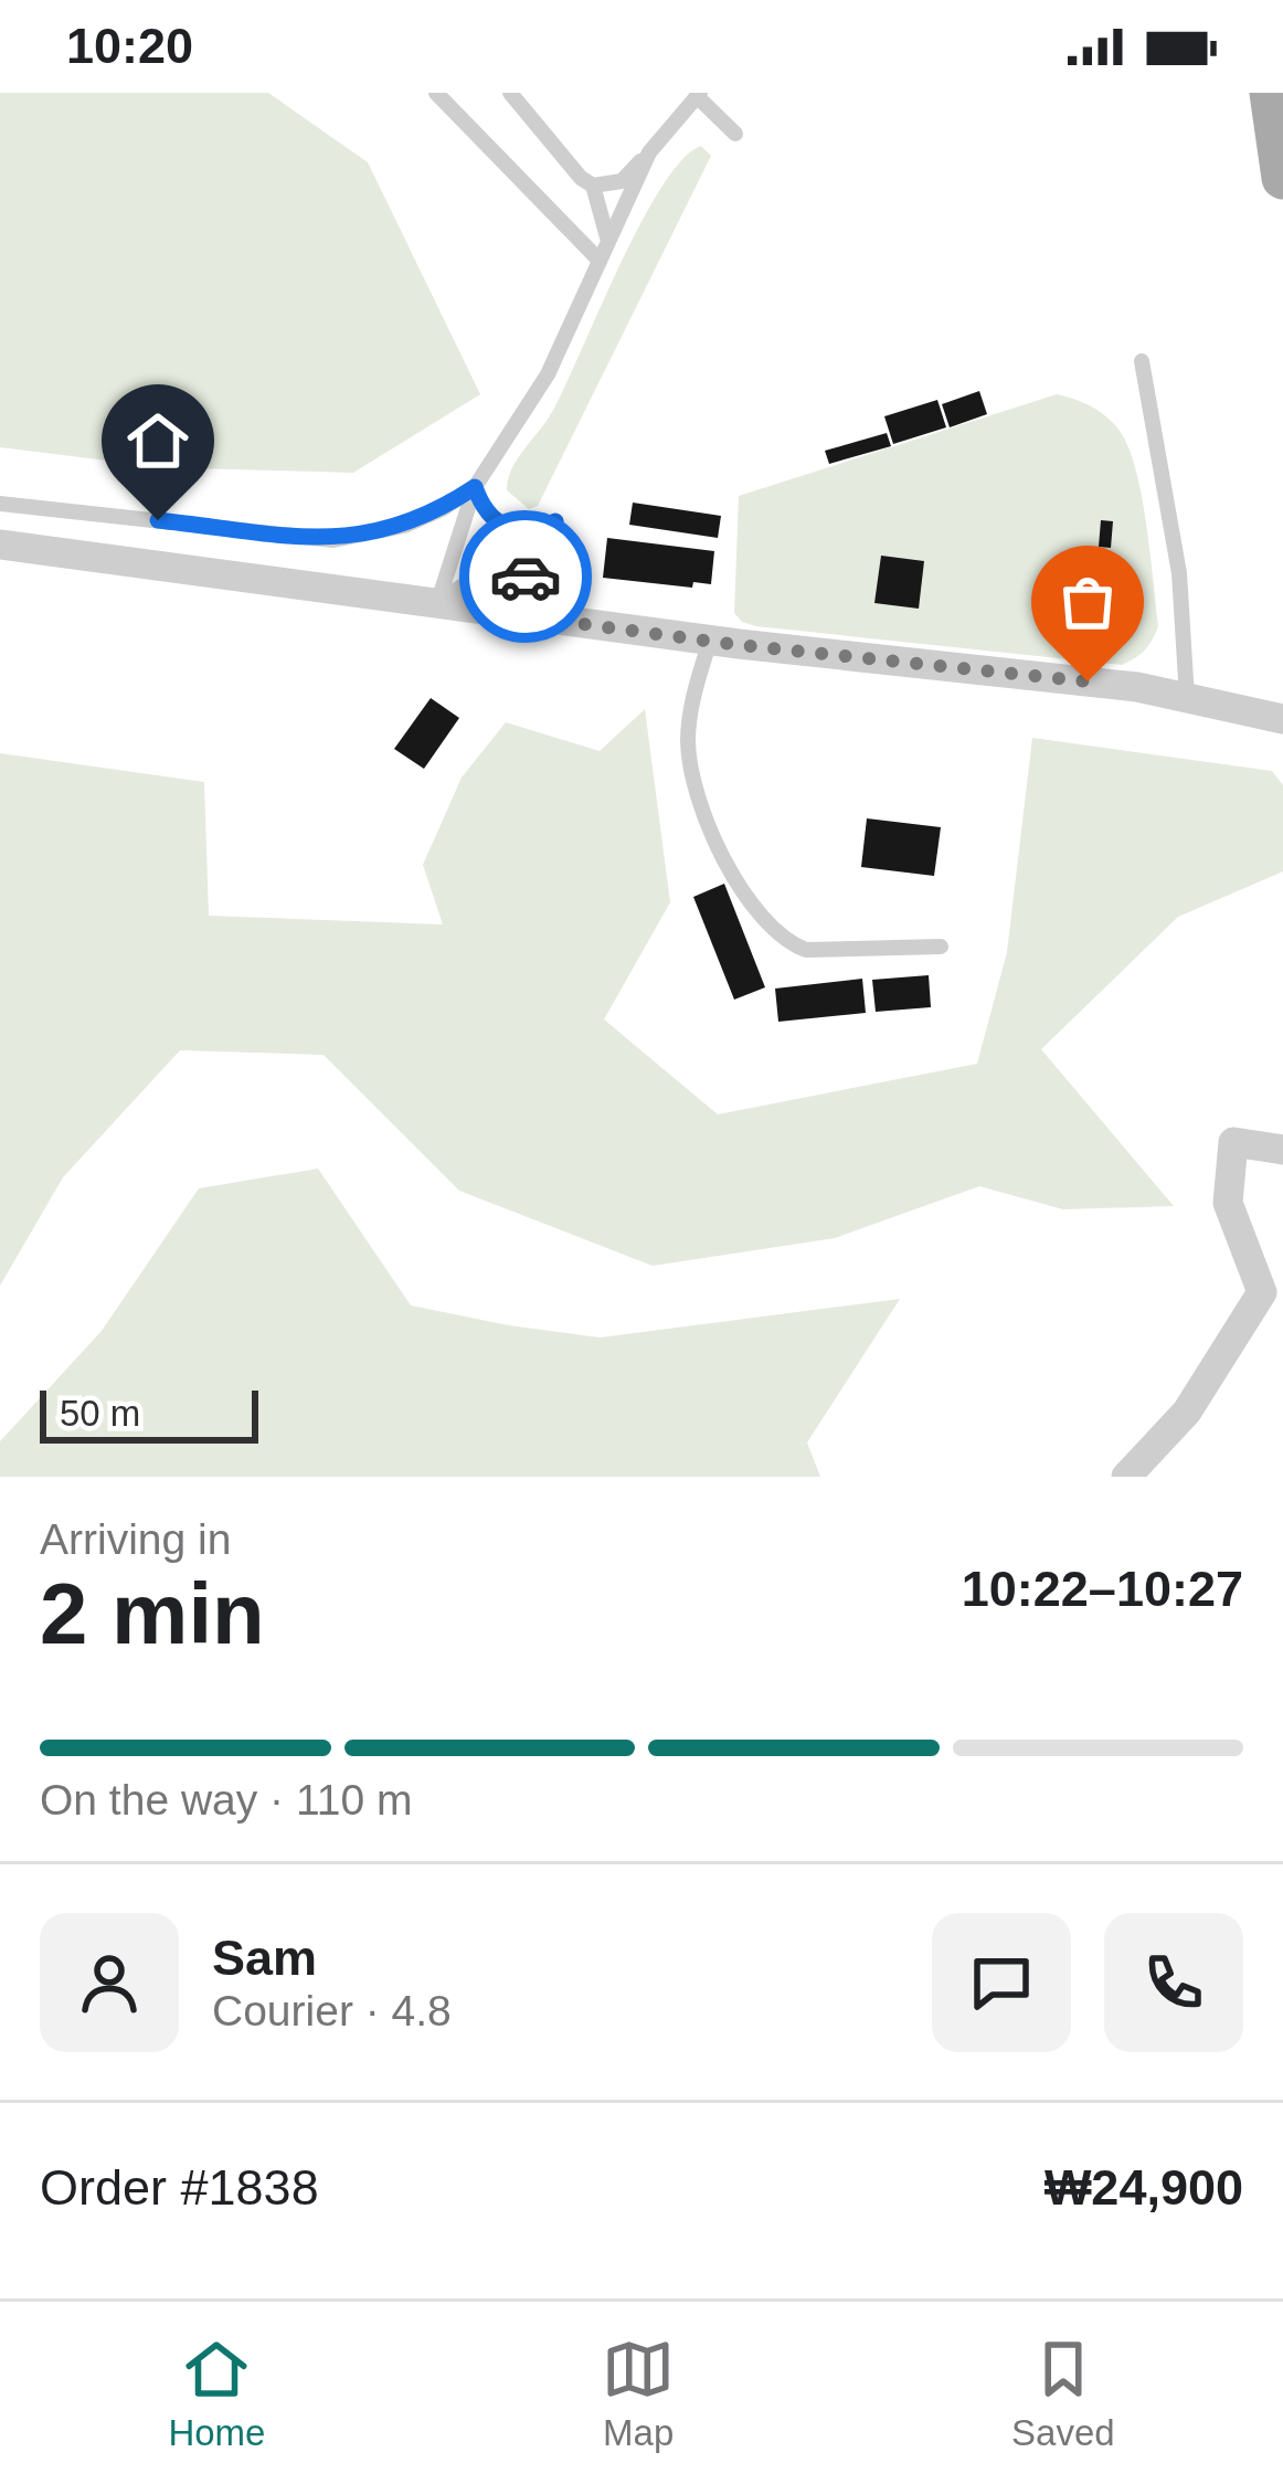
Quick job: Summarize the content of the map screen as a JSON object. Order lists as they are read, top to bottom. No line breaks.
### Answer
{"scale_bar":"50 m","page":{"status":"10:20","scale":"50 m","heading":["2 min","Arriving in","10:22–10:27"],"panel":["Sam","Courier · 4.8","Order #1838","₩24,900"],"bar":"On the way · 110 m","tabs":["Home","Map","Saved"]}}
